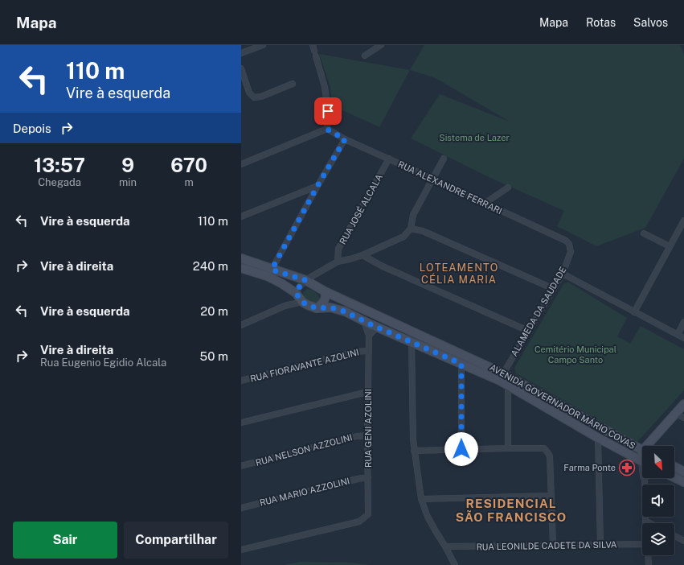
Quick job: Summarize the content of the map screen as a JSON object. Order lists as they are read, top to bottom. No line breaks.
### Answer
{"streets":{"main road":["AVENIDA GOVERNADOR MÁRIO COVAS"],"street":["RUA ALEXANDRE FERRARI","RUA JOSÉ ALCALA","ALAMEDA DA SAUDADE","RUA FIORAVANTE AZOLINI","RUA GENI AZOLINI","RUA NELSON AZZOLINI","RUA MARIO AZZOLINI","RUA LEONILDE CADETE DA SILVA"]},"crossings":[["RUA ALEXANDRE FERRARI","RUA JOSÉ ALCALA"],["RUA ALEXANDRE FERRARI","ALAMEDA DA SAUDADE"],["ALAMEDA DA SAUDADE","AVENIDA GOVERNADOR MÁRIO COVAS"],["RUA FIORAVANTE AZOLINI","RUA GENI AZOLINI"],["AVENIDA GOVERNADOR MÁRIO COVAS","RUA GENI AZOLINI"],["RUA GENI AZOLINI","RUA NELSON AZZOLINI"],["RUA GENI AZOLINI","RUA MARIO AZZOLINI"]],"districts":["LOTEAMENTO CÉLIA MARIA","RESIDENCIAL SÃO FRANCISCO"],"parks":["Sistema de Lazer","Cemitério Municipal Campo Santo"],"places":{"pharmacy":["Farma Ponte"]},"north":"bottom right","page":{"header":"Mapa","nav":["Mapa","Rotas","Salvos"],"turn":["110 m","Vire à esquerda"],"then":"Depois","eta":["13:57","Chegada","9","min","670","m"],"list":[{"name":"Vire à esquerda","value":"110 m"},{"name":"Vire à direita","value":"240 m"},{"name":"Vire à esquerda","value":"20 m"},{"name":"Vire à direita","note":"Rua Eugenio Egidio Alcala","value":"50 m"}],"buttons":["Sair","Compartilhar"]}}
